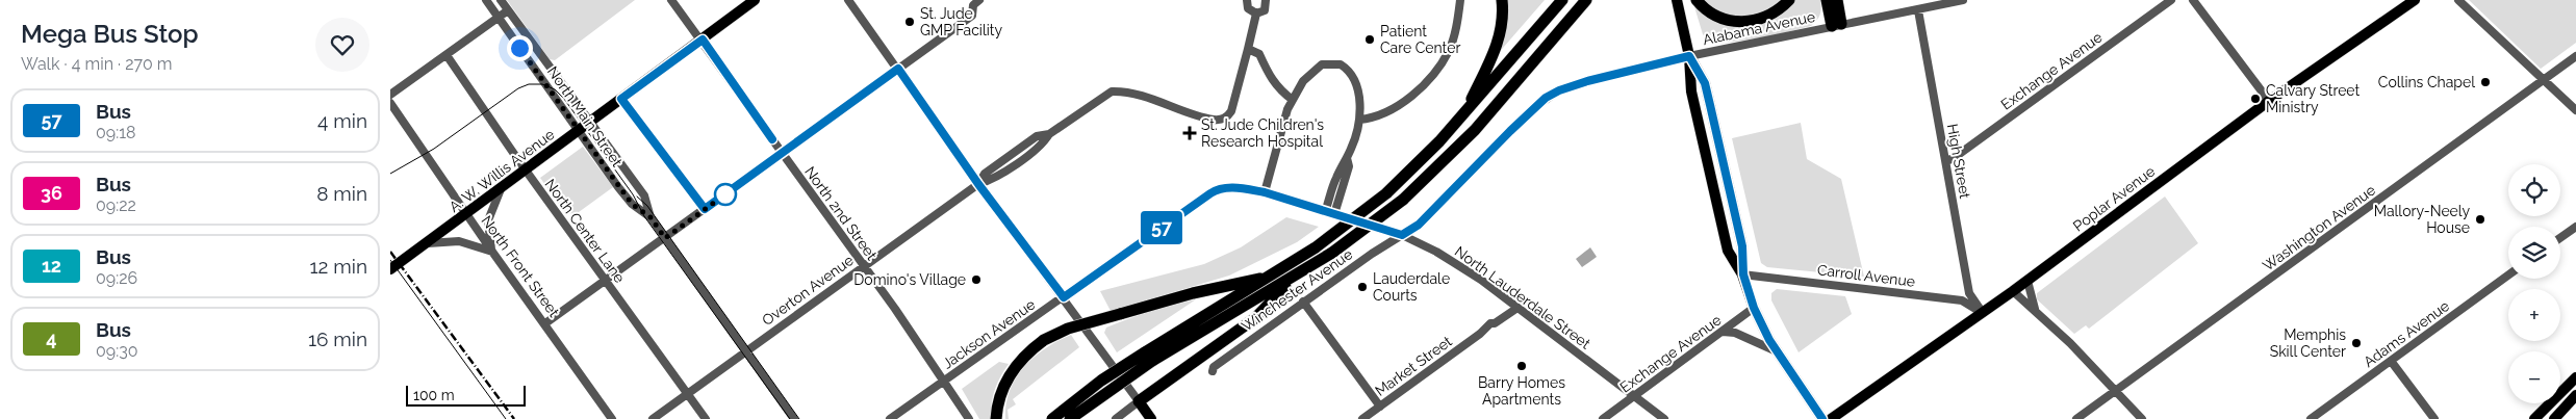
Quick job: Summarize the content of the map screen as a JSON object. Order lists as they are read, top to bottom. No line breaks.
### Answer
{"streets":{"main road":["A. W. Willis Avenue","Poplar Avenue"],"street":["Alabama Avenue","Exchange Avenue","North Main Street","High Street","North 2nd Street","Washington Avenue","North Center Lane","North Front Street","Carroll Avenue","Overton Avenue","Winchester Avenue","North Lauderdale Street","Jackson Avenue","Adams Avenue","Market Street"]},"crossings":[["Alabama Avenue","High Street"],["Alabama Avenue","Winchester Avenue"],["Alabama Avenue","North Lauderdale Street"],["Exchange Avenue","High Street"],["Exchange Avenue","North Lauderdale Street"],["North Main Street","A. W. Willis Avenue"],["North Main Street","Overton Avenue"],["High Street","Poplar Avenue"],["High Street","Carroll Avenue"],["A. W. Willis Avenue","North 2nd Street"],["A. W. Willis Avenue","North Center Lane"],["A. W. Willis Avenue","North Front Street"],["Poplar Avenue","Carroll Avenue"],["North 2nd Street","Overton Avenue"],["North 2nd Street","Jackson Avenue"],["North Center Lane","Overton Avenue"],["Winchester Avenue","North Lauderdale Street"],["North Lauderdale Street","Jackson Avenue"],["North Lauderdale Street","Market Street"]],"places":{"other":["St. Jude GMP Facility","Patient Care Center","Collins Chapel","Calvary Street Ministry","Mallory-Neely House","Domino's Village","Lauderdale Courts","Memphis Skill Center","Barry Homes Apartments"],"health":["St. Jude Children's Research Hospital"]},"lines":["bus line 57"],"scale_bar":"100 m","page":{"heading":["Mega Bus Stop","Walk · 4 min · 270 m"],"on_map":"57","list":[{"mark":"57","name":"Bus","note":"09:18","value":"4 min"},{"mark":"36","name":"Bus","note":"09:22","value":"8 min"},{"mark":"12","name":"Bus","note":"09:26","value":"12 min"},{"mark":"4","name":"Bus","note":"09:30","value":"16 min"}],"map_buttons":["+","−"],"scale":"100 m"}}
